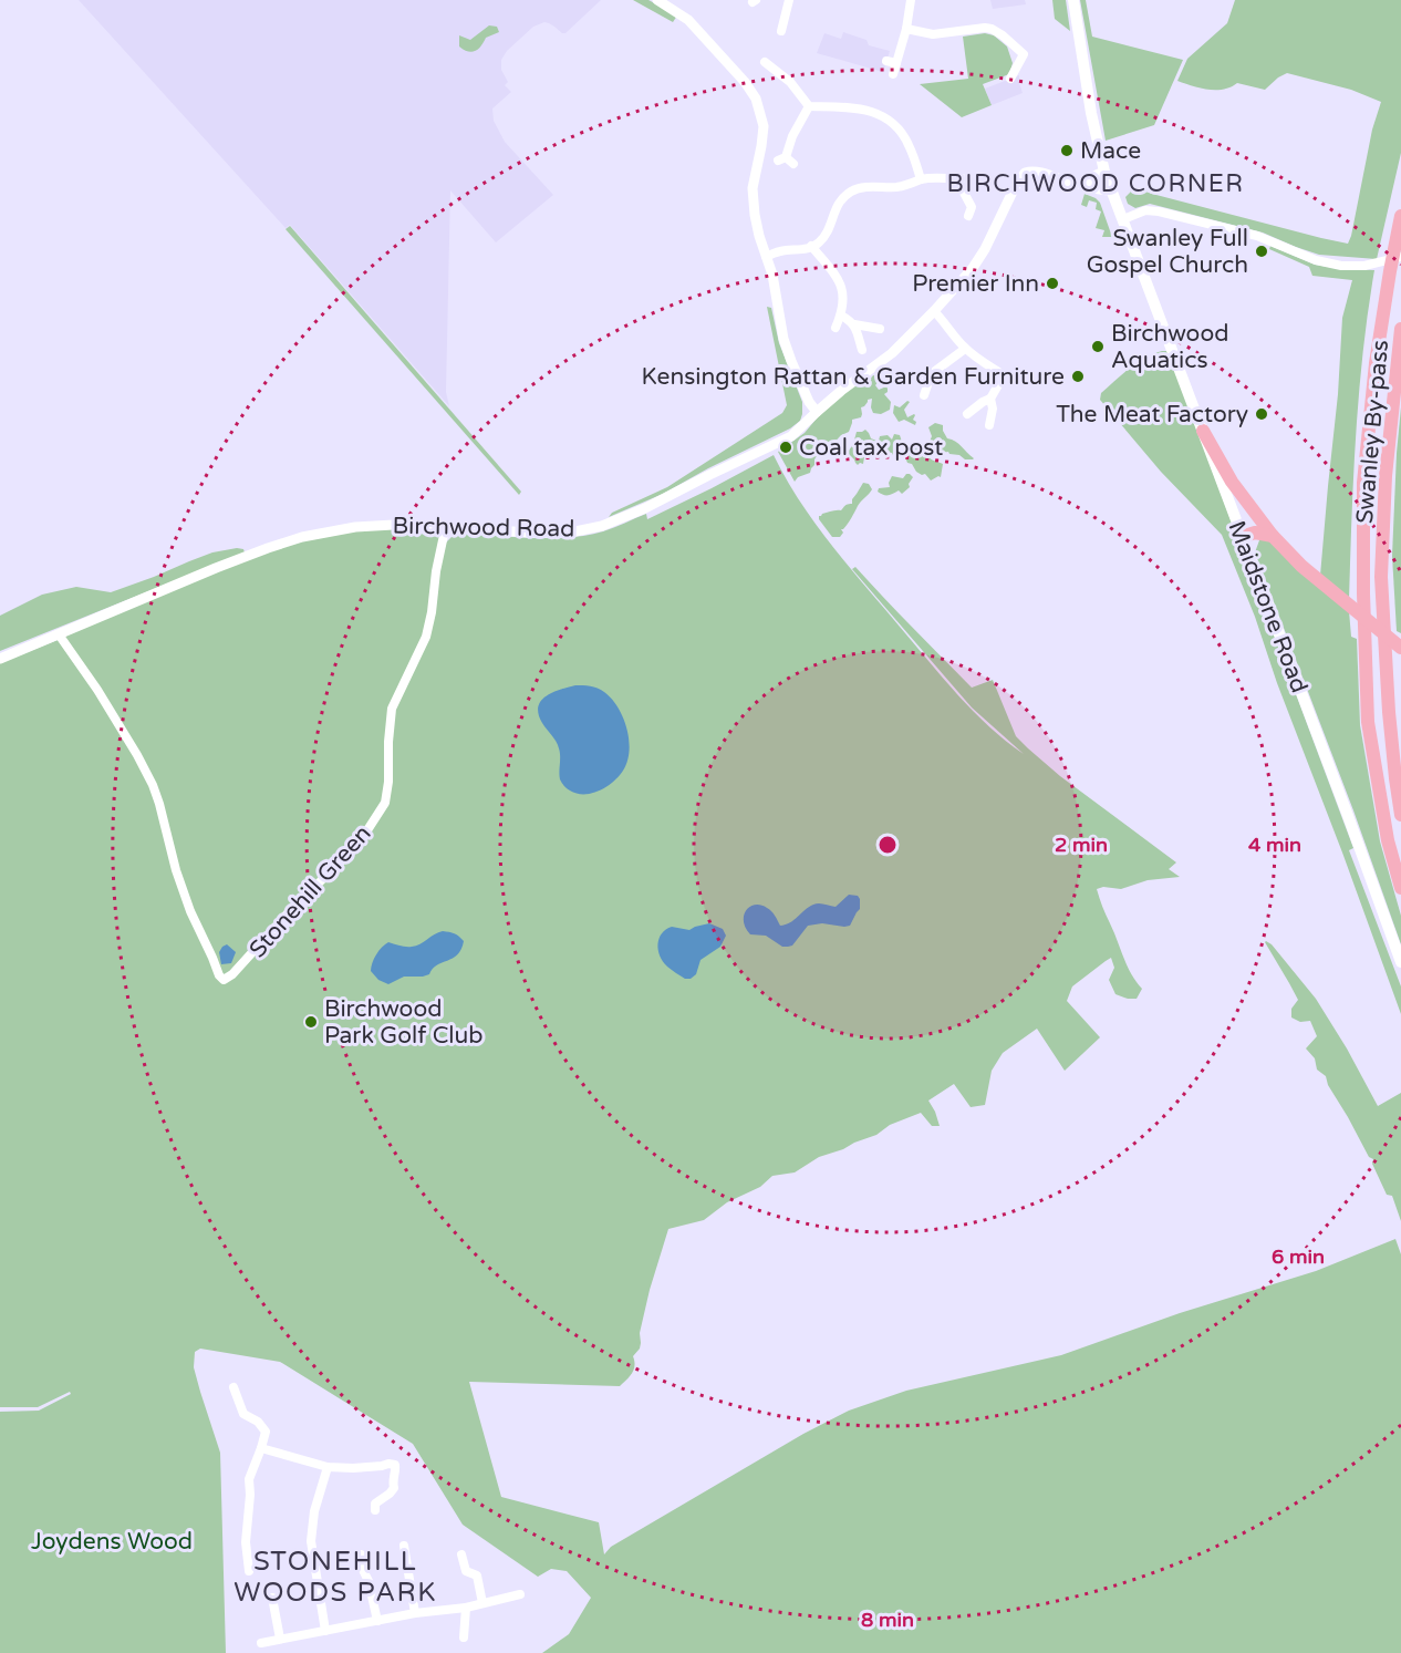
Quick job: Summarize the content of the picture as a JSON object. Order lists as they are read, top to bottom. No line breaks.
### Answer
{"streets":{"highway":["Swanley By-pass"],"main road":["Maidstone Road"],"street":["Birchwood Road","Stonehill Green"]},"crossings":[["Birchwood Road","Maidstone Road"],["Birchwood Road","Stonehill Green"]],"districts":["BIRCHWOOD CORNER","STONEHILL WOODS PARK"],"parks":["Joydens Wood"],"places":["Mace","Swanley Full Gospel Church","Premier Inn","Birchwood Aquatics","Kensington Rattan & Garden Furniture","The Meat Factory","Coal tax post","Birchwood Park Golf Club"],"rings":["2 min","4 min","6 min","8 min"]}
